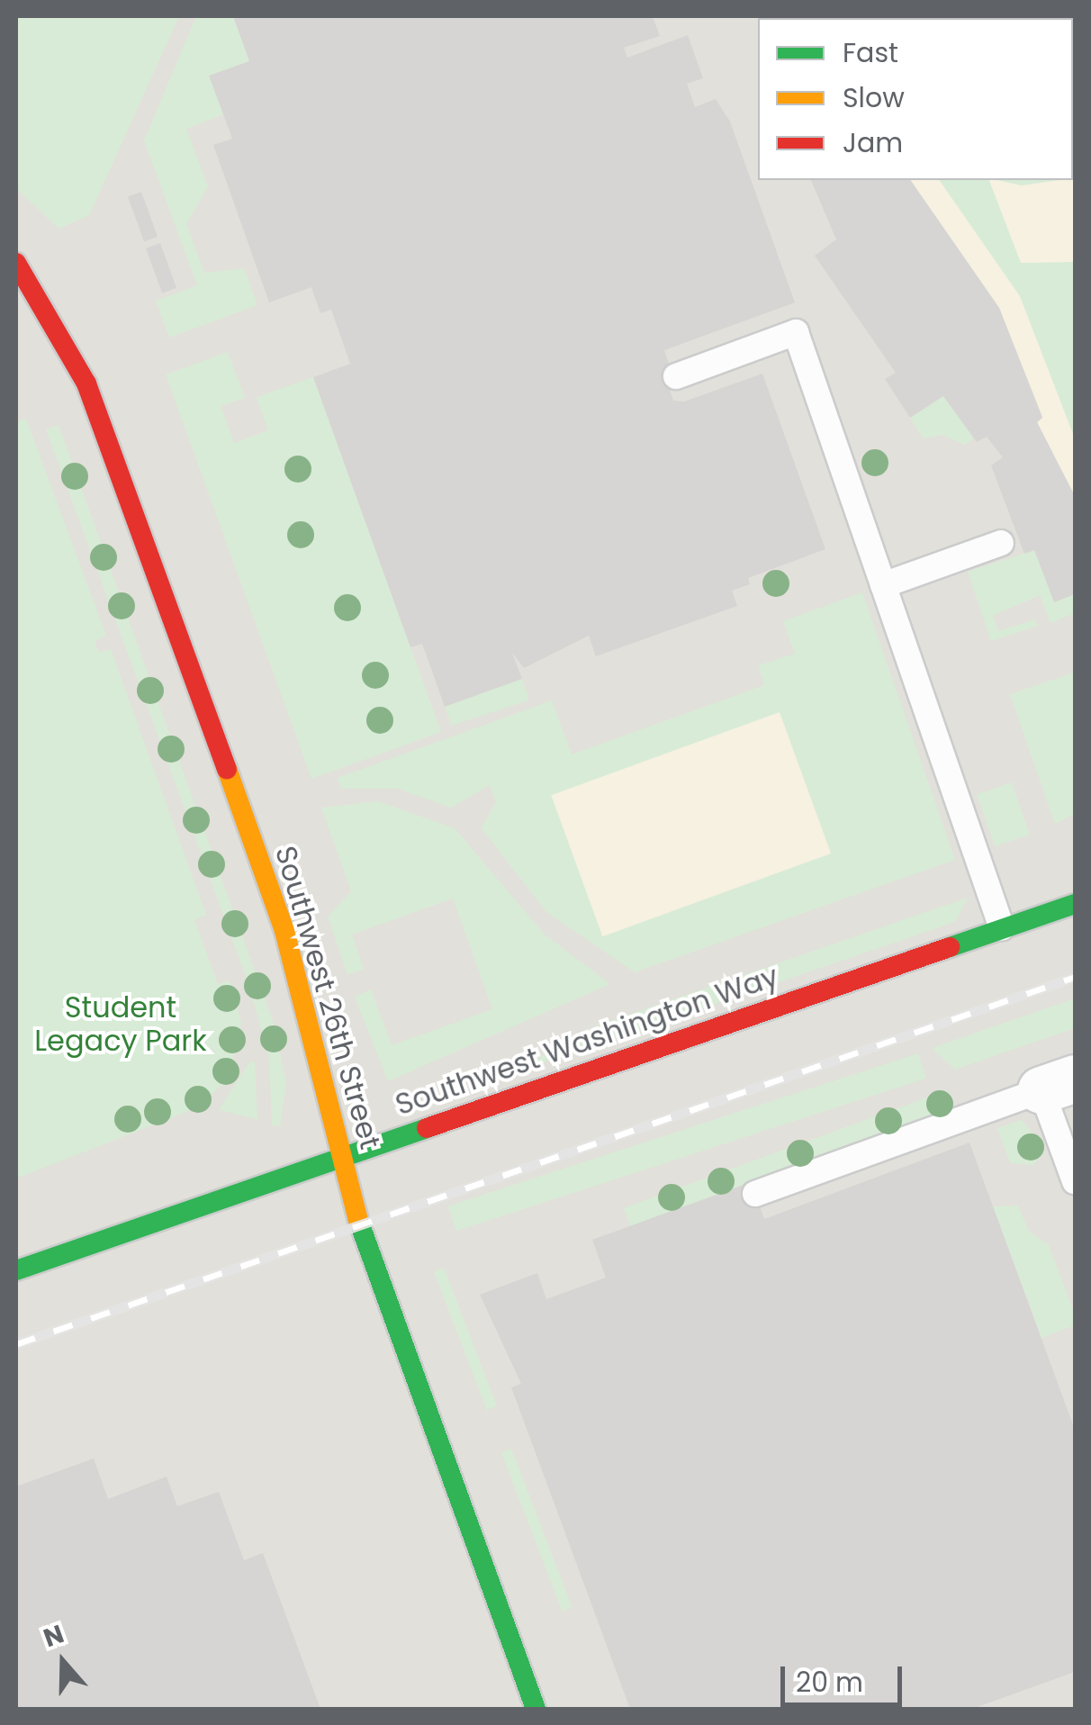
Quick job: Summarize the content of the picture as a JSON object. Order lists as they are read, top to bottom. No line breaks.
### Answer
{"streets":{"street":["Southwest 26th Street","Southwest Washington Way"]},"crossings":[["Southwest 26th Street","Southwest Washington Way"]],"parks":["Student Legacy Park"],"legend":["Fast","Slow","Jam"],"scale_bar":"20 m","north":"top"}
